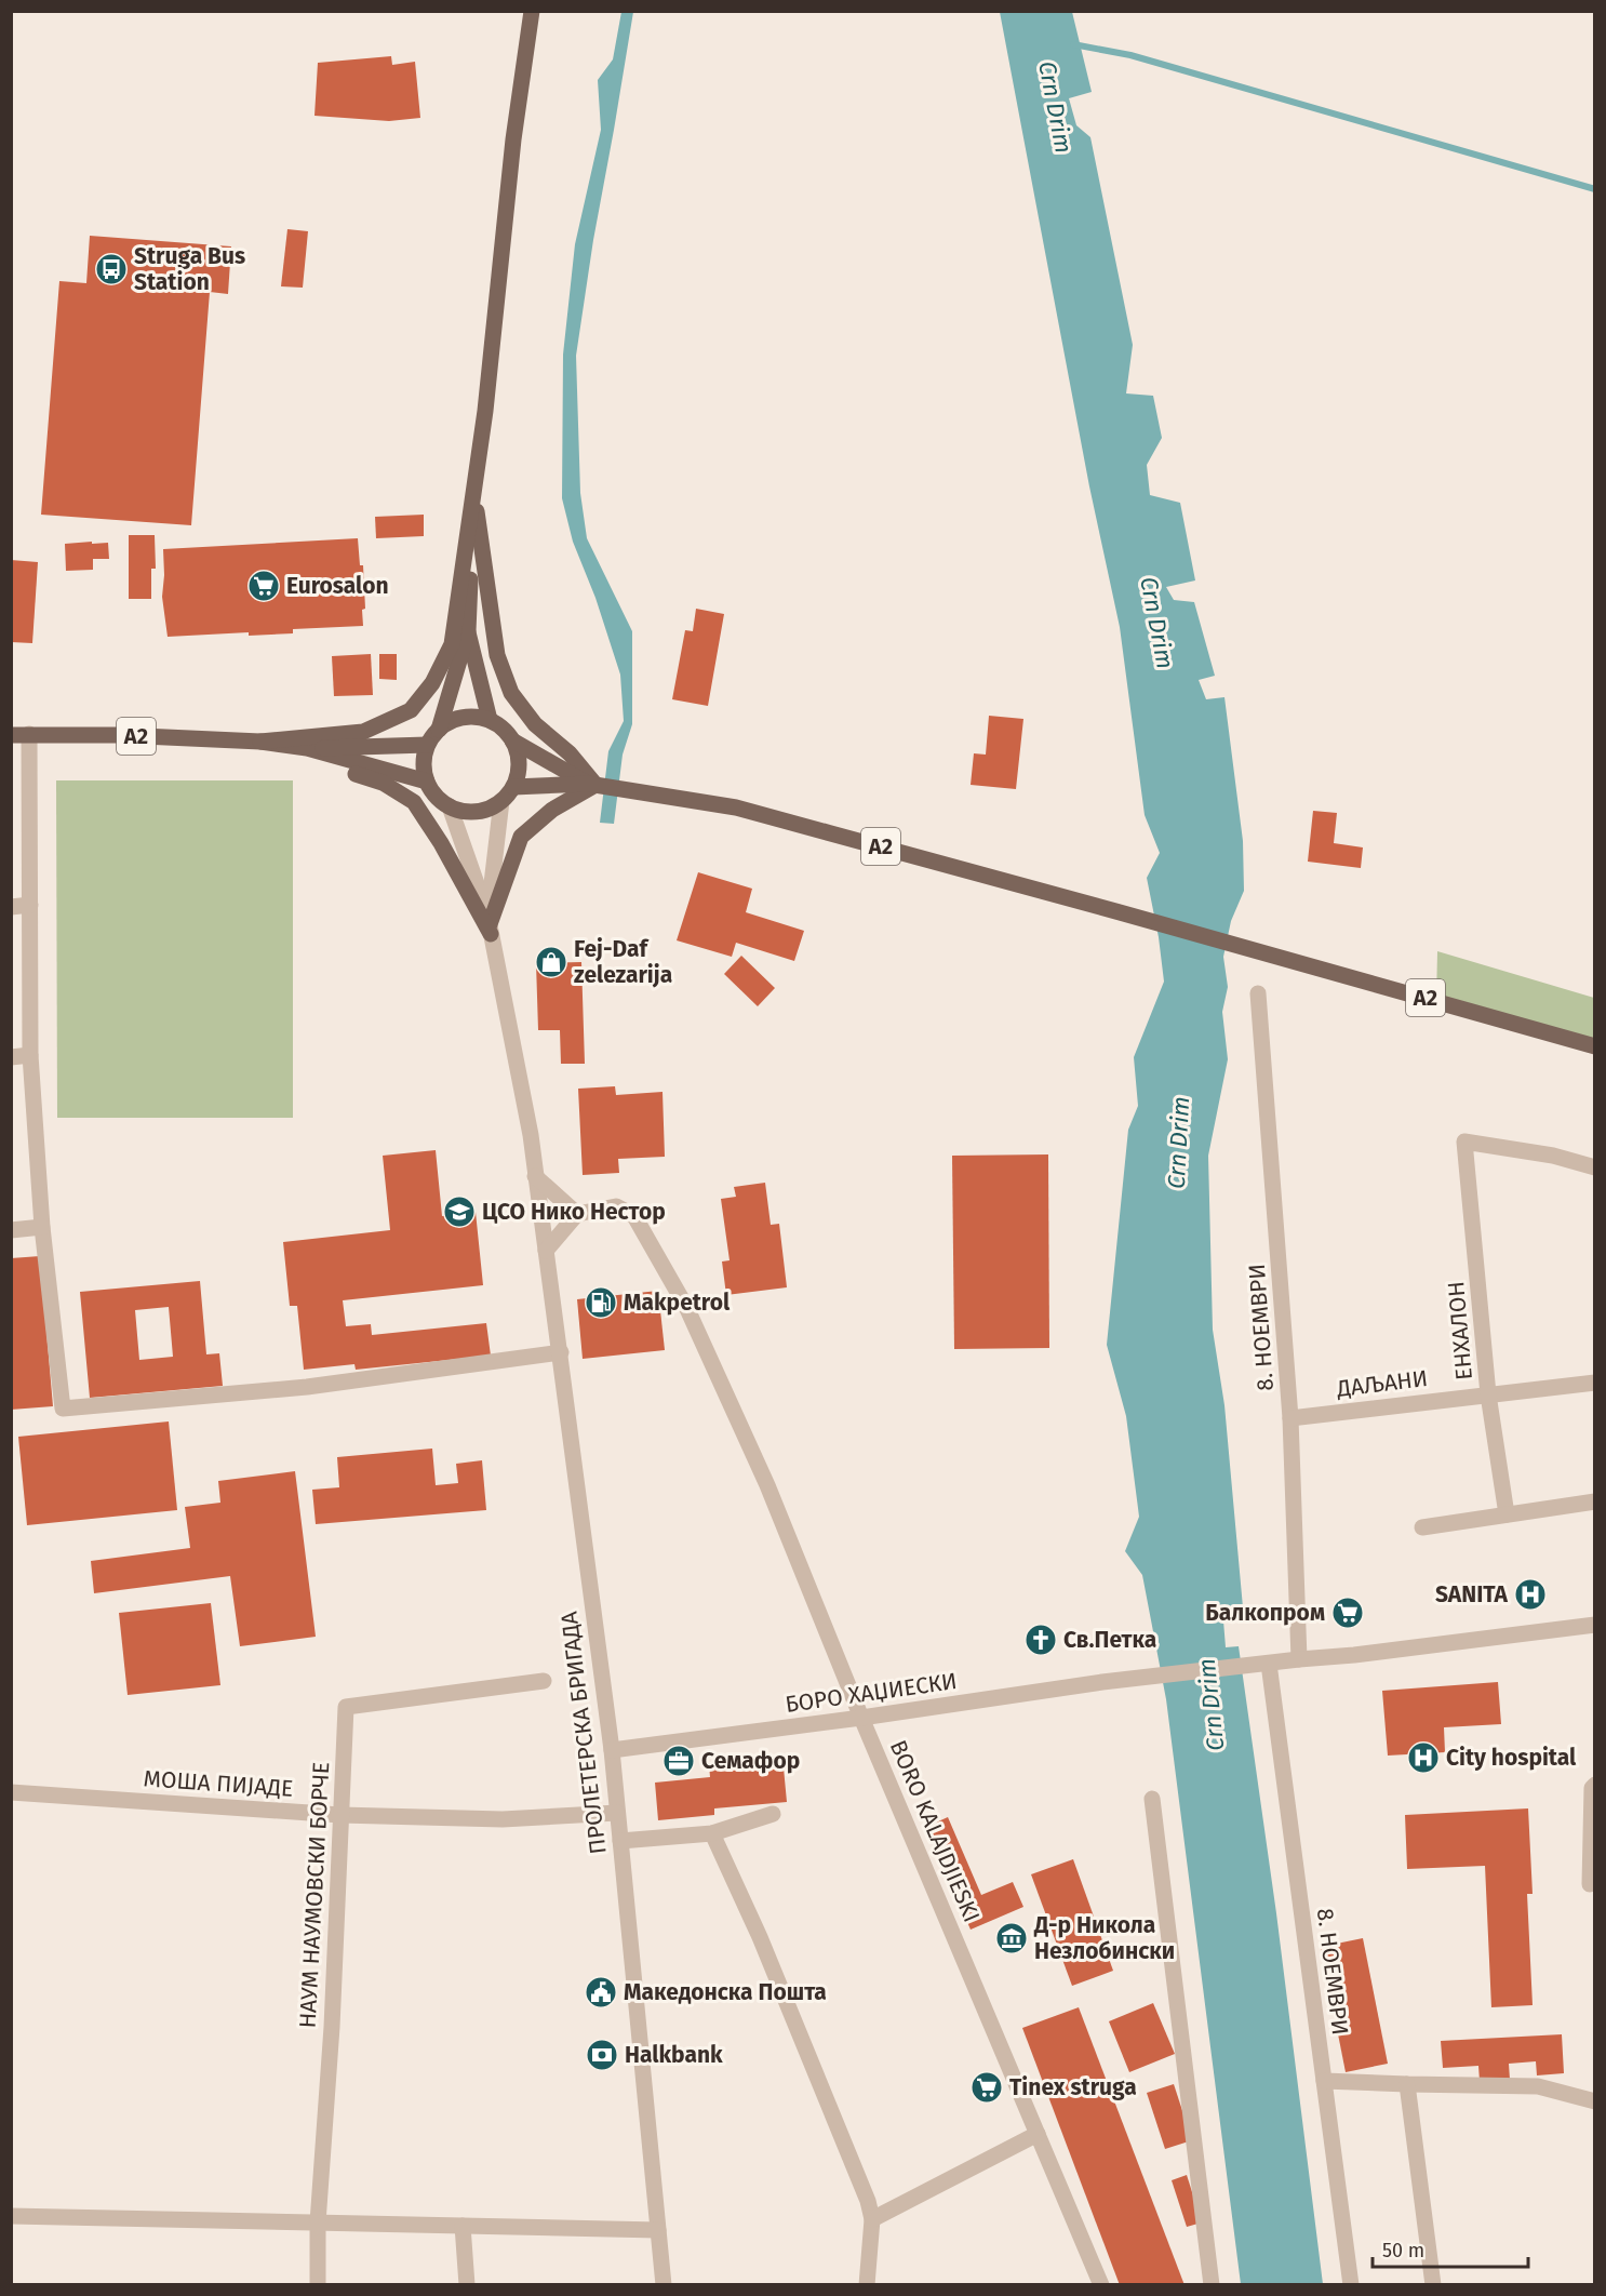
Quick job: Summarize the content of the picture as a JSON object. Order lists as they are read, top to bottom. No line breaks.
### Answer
{"streets":{"main road":["A2"],"street":["8. НОЕМВРИ","ЕНХАЛОН","ДАЉАНИ","БОРО ХАЏИЕСКИ","ПРОЛЕТЕРСКА БРИГАДА","МОША ПИЈАДЕ","BORO KALAJDJIESKI","НАУМ НАУМОВСКИ БОРЧЕ"]},"crossings":[["8. НОЕМВРИ","ДАЉАНИ"],["8. НОЕМВРИ","БОРО ХАЏИЕСКИ"],["ЕНХАЛОН","ДАЉАНИ"],["БОРО ХАЏИЕСКИ","ПРОЛЕТЕРСКА БРИГАДА"],["БОРО ХАЏИЕСКИ","BORO KALAJDJIESKI"],["ПРОЛЕТЕРСКА БРИГАДА","МОША ПИЈАДЕ"],["МОША ПИЈАДЕ","НАУМ НАУМОВСКИ БОРЧЕ"]],"water":["Crn Drim"],"places":{"bus stop":["Struga Bus Station"],"supermarket":["Eurosalon","Балкопром","Tinex struga"],"shop":["Fej-Daf zelezarija"],"school or university":["ЦСО Нико Нестор"],"fuel station":["Makpetrol"],"hospital":["SANITA","City hospital"],"church":["Св.Петка"],"office":["Семафор"],"museum":["Д-р Никола Незлобински"],"public building":["Македонска Пошта"],"bank":["Halkbank"]},"scale_bar":"50 m"}
